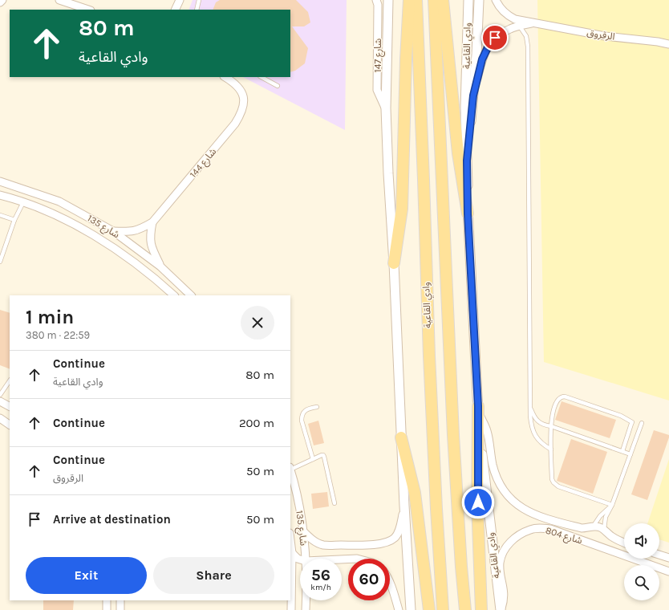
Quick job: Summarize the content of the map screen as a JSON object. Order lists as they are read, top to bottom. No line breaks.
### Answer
{"streets":{"main road":["وادي القاعية"],"street":["الرقروق","شارع 147","شارع 144","شارع 135","شارع 804"]},"crossings":[["وادي القاعية","شارع 804"],["شارع 144","شارع 135"]],"page":{"turn":["80 m","وادي القاعية"],"heading":["1 min","380 m · 22:59"],"list":[{"name":"Continue","note":"وادي القاعية","value":"80 m"},{"name":"Continue","value":"200 m"},{"name":"Continue","note":"الرقروق","value":"50 m"},{"name":"Arrive at destination","value":"50 m"}],"buttons":["Exit","Share"],"speed":"56 km/h","limit":"60"}}
